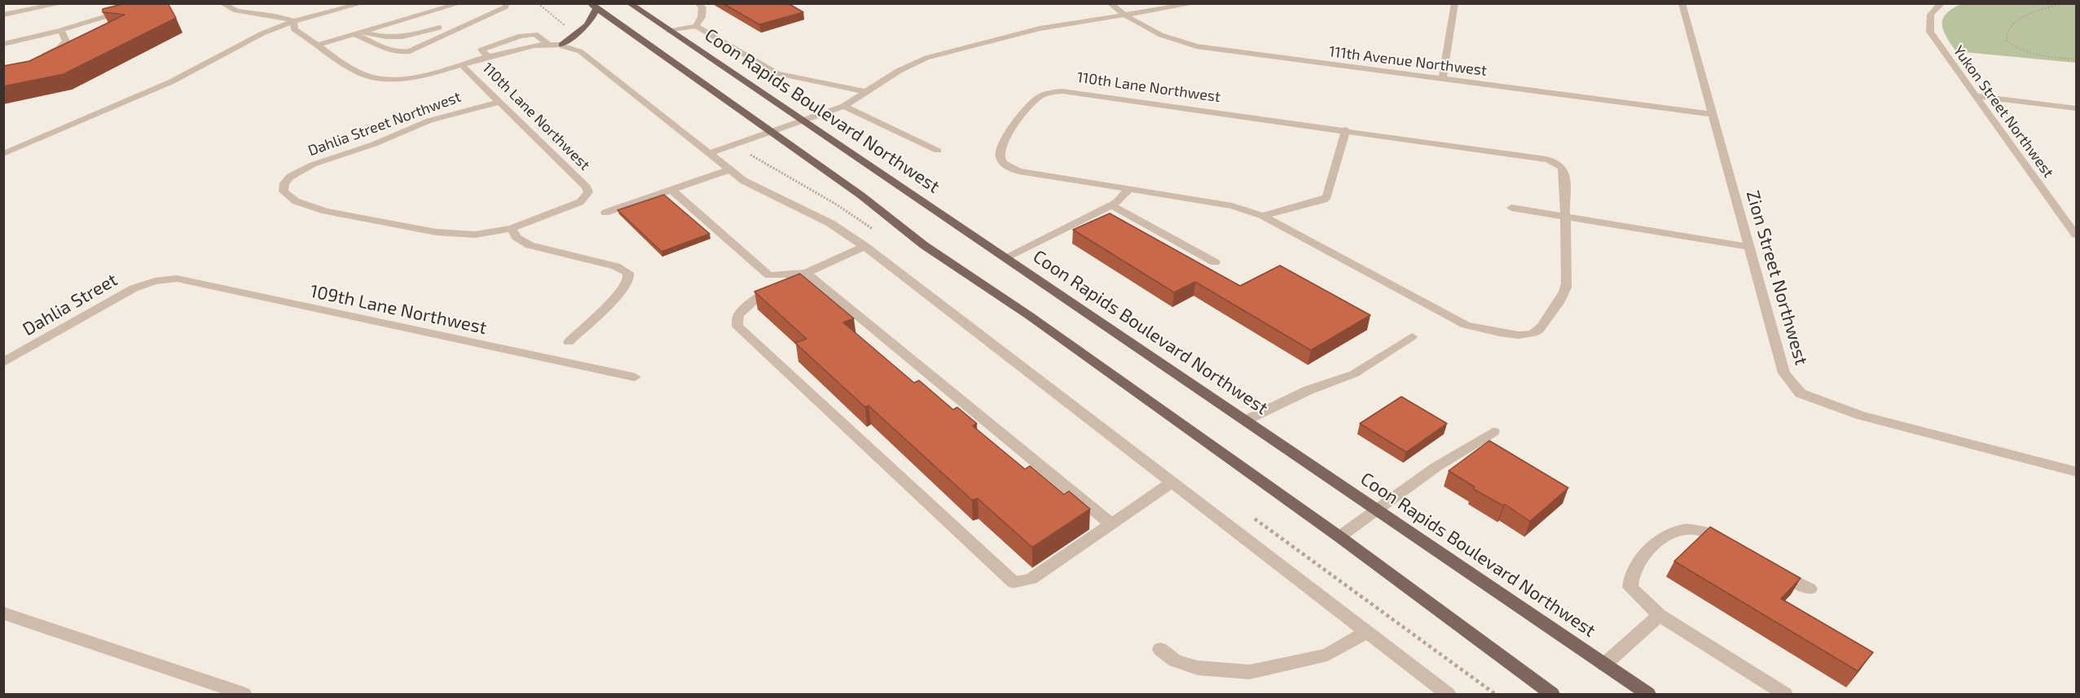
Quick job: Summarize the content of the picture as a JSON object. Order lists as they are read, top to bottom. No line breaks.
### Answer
{"streets":{"main road":["Coon Rapids Boulevard Northwest"],"street":["111th Avenue Northwest","110th Lane Northwest","Yukon Street Northwest","Dahlia Street Northwest","Zion Street Northwest","Dahlia Street","109th Lane Northwest"]},"crossings":[["111th Avenue Northwest","Zion Street Northwest"],["110th Lane Northwest","Dahlia Street Northwest"],["Dahlia Street","109th Lane Northwest"]]}
